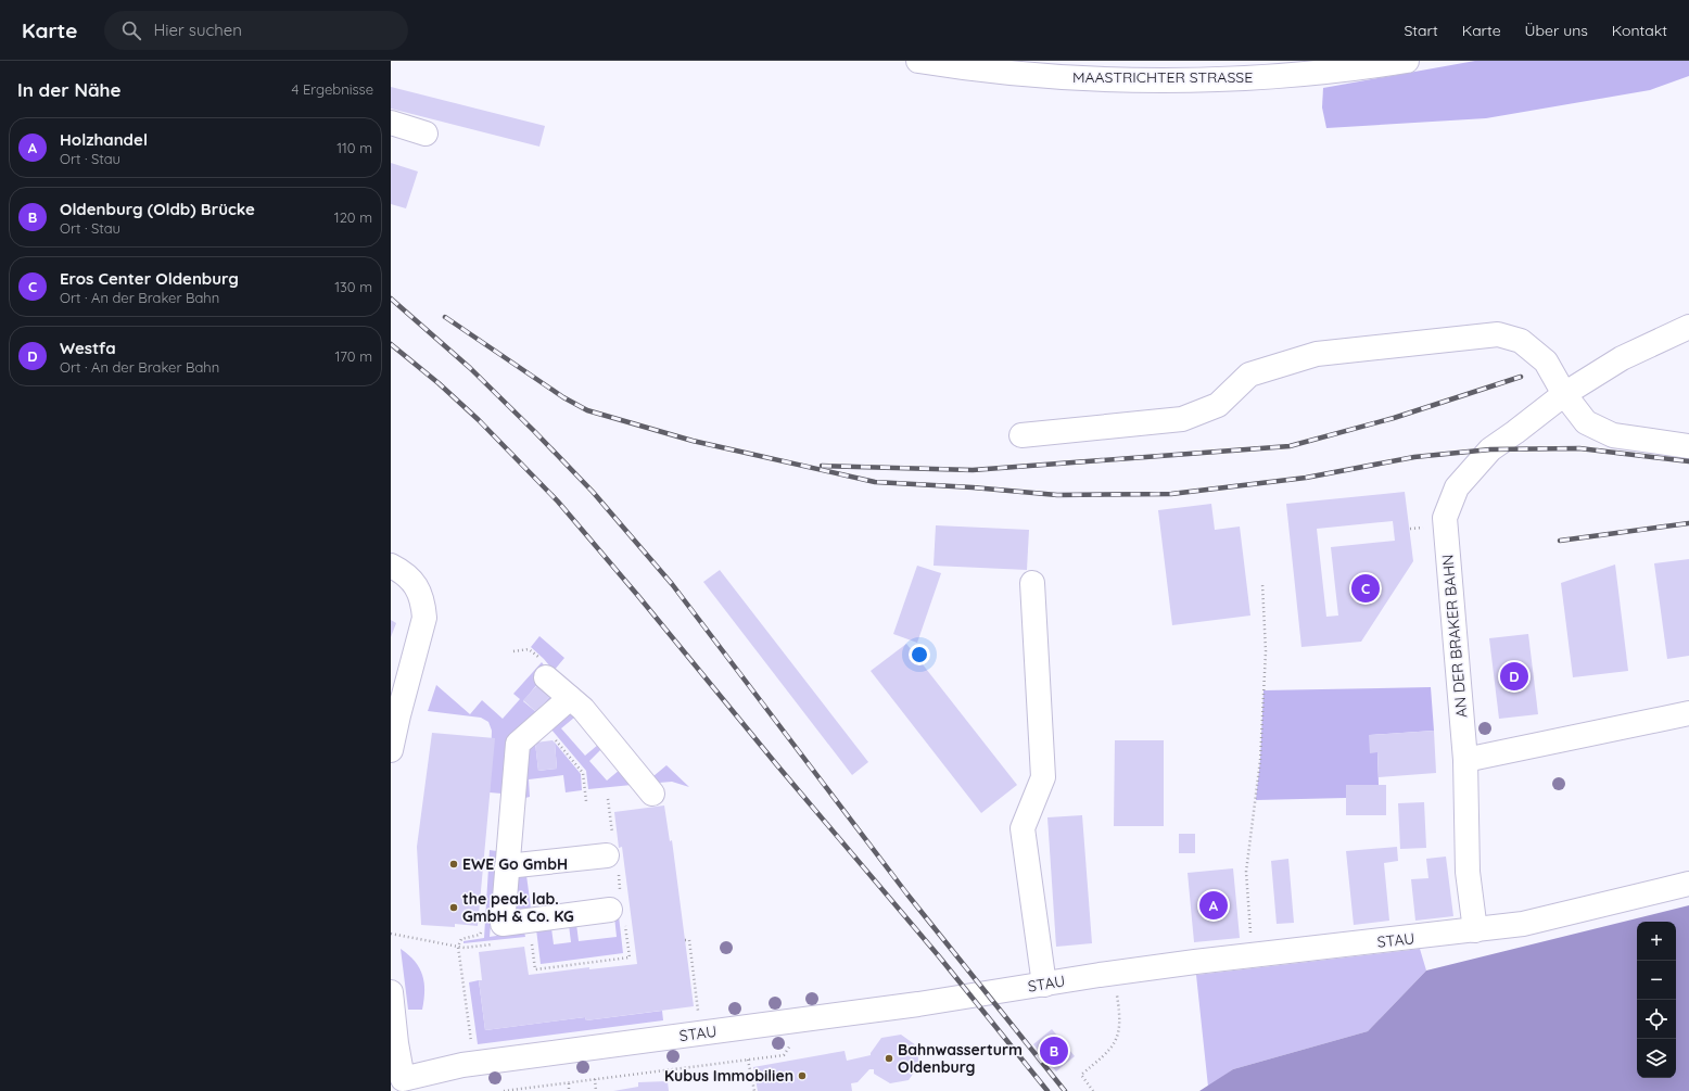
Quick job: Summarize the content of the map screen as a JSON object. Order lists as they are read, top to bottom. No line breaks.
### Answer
{"streets":{"street":["MAASTRICHTER STRASSE","AN DER BRAKER BAHN","STAU"]},"crossings":[["AN DER BRAKER BAHN","STAU"]],"places":["EWE Go GmbH","the peak lab. GmbH & Co. KG","Bahnwasserturm Oldenburg","Kubus Immobilien"],"page":{"header":"Karte","search":"Hier suchen","nav":["Start","Karte","Über uns","Kontakt"],"heading":["In der Nähe","4 Ergebnisse"],"list":[{"mark":"A","name":"Holzhandel","note":"Ort · Stau","value":"110 m"},{"mark":"B","name":"Oldenburg (Oldb) Brücke","note":"Ort · Stau","value":"120 m"},{"mark":"C","name":"Eros Center Oldenburg","note":"Ort · An der Braker Bahn","value":"130 m"},{"mark":"D","name":"Westfa","note":"Ort · An der Braker Bahn","value":"170 m"}],"pins":["C","D","A","B"],"map_buttons":["+","−"]}}
